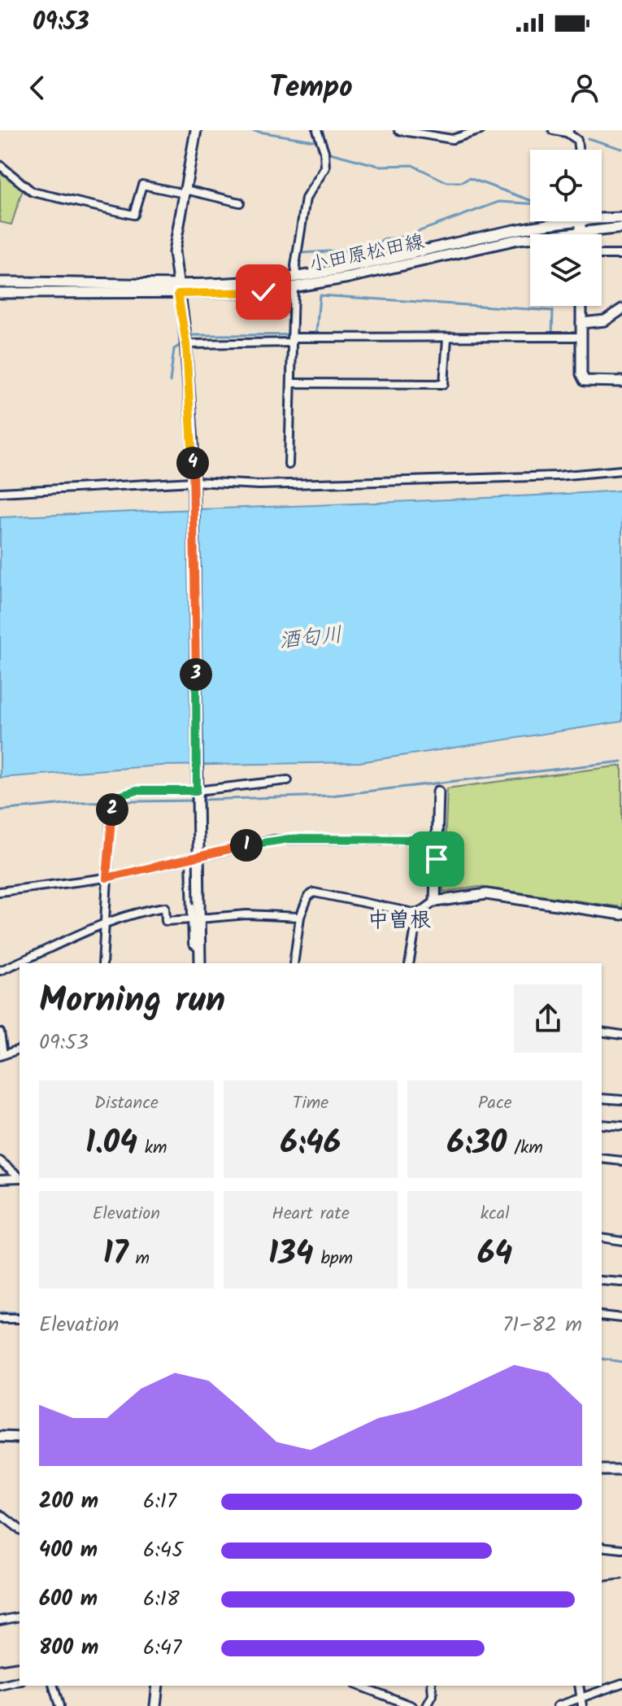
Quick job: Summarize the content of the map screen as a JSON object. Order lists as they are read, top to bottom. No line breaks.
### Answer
{"streets":{"main road":["小田原松田線"]},"districts":["中曽根"],"water":["酒匂川"],"page":{"status":"09:53","header":"Tempo","pins":["4","3","2","1"],"heading":["Morning run","09:53"],"stats":[["Distance","1.04 km"],["Time","6:46"],["Pace","6:30 /km"],["Elevation","17 m"],["Heart rate","134 bpm"],["kcal","64"]],"chart":["Elevation","71–82 m"],"list":[{"name":"200 m","note":"6:17"},{"name":"400 m","note":"6:45"},{"name":"600 m","note":"6:18"},{"name":"800 m","note":"6:47"}]}}
